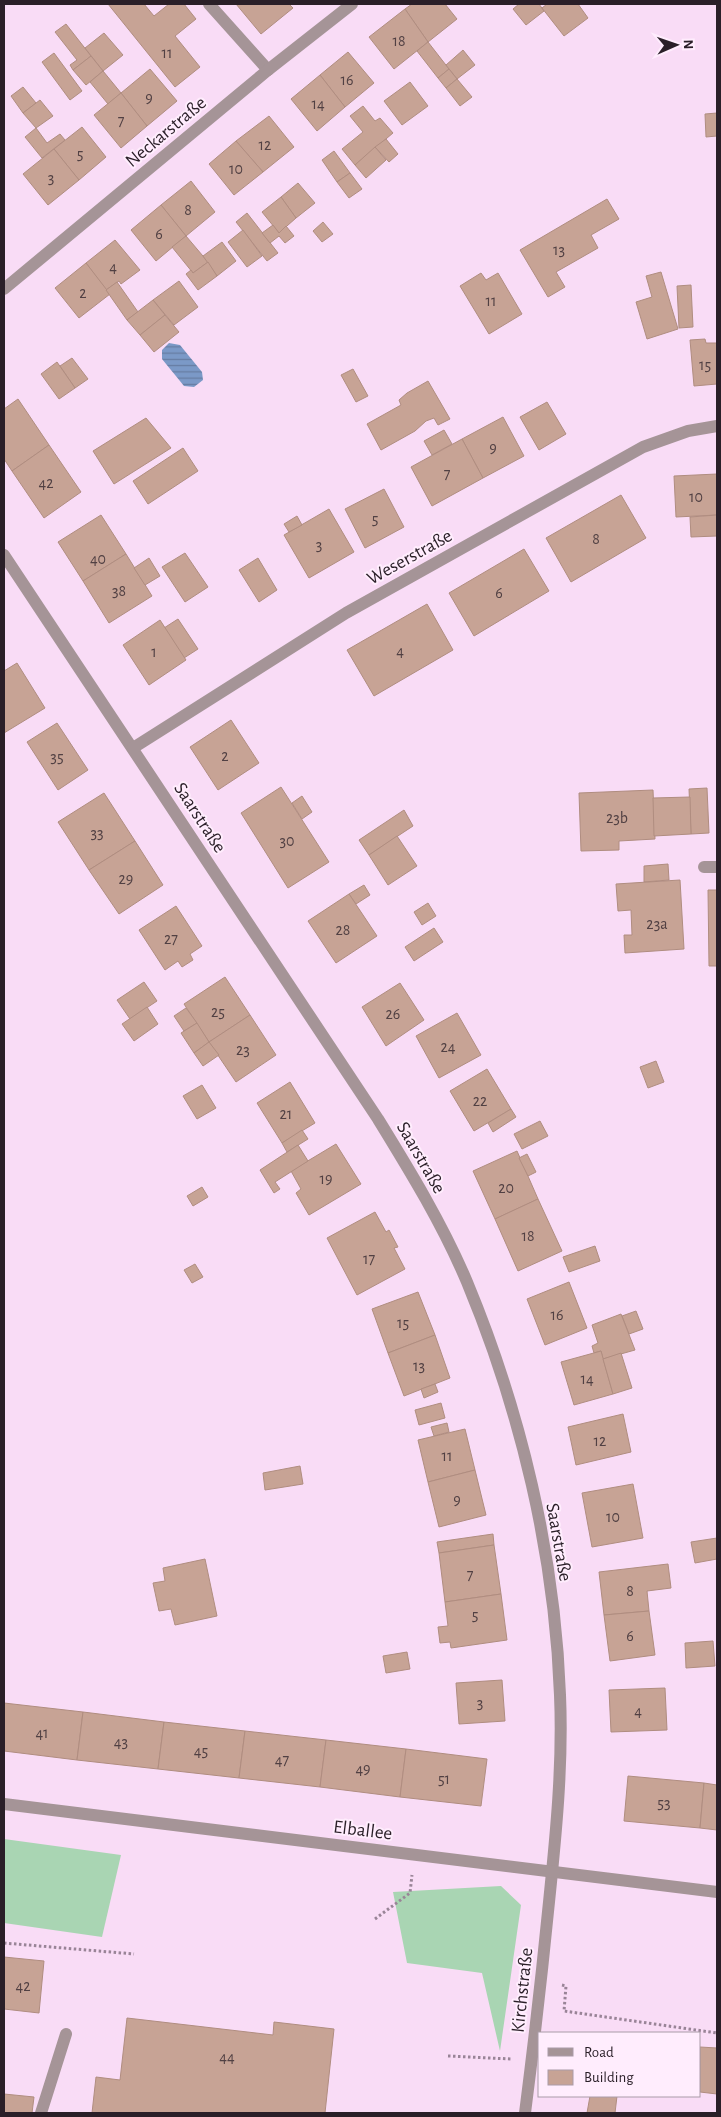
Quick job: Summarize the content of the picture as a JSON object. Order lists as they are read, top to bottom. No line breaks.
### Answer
{"streets":{"street":["Neckarstraße","Weserstraße","Saarstraße","Elballee","Kirchstraße"]},"crossings":[["Weserstraße","Saarstraße"],["Saarstraße","Elballee"],["Saarstraße","Kirchstraße"],["Elballee","Kirchstraße"]],"house_numbers":["18","11","16","9","14","7","12","5","10","3","8","6","13","4","2","11","15","9","7","42","10","5","8","3","40","38","6","4","1","2","35","23b","33","30","29","23a","28","27","25","26","24","23","22","21","19","20","18","17","16","15","13","14","12","11","9","10","7","8","5","6","3","4","41","43","45","47","49","51","53","42","44"],"legend":["Road","Building"],"north":"right"}
